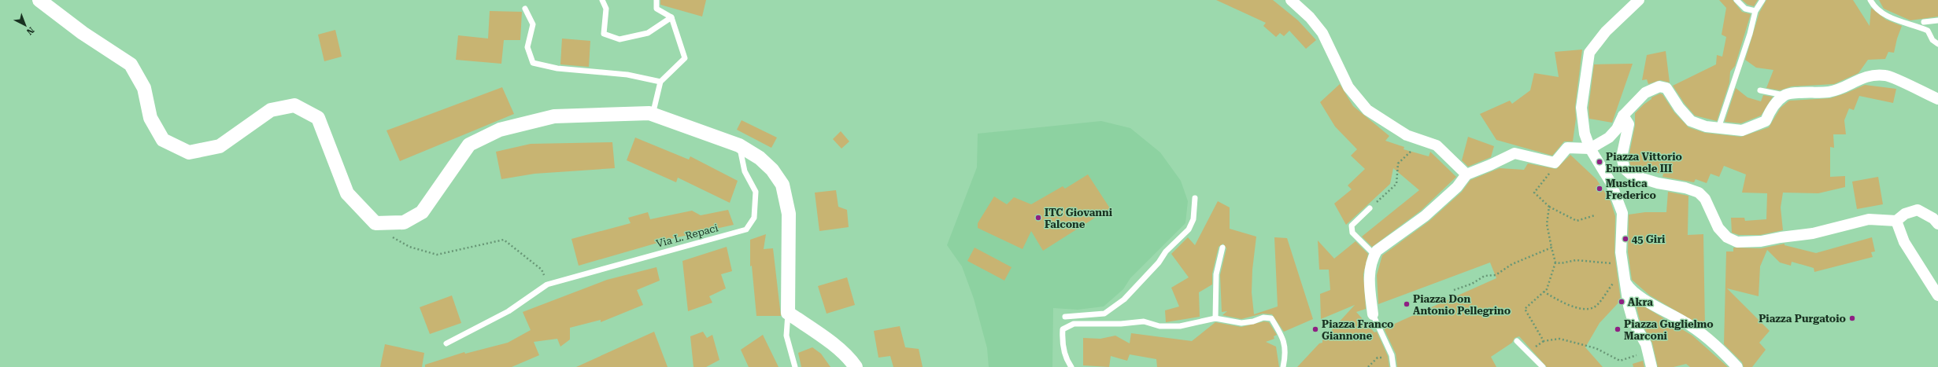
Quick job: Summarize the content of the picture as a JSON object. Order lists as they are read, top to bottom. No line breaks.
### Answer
{"streets":{"lane":["Via L. Repaci"]},"places":["Piazza Vittorio Emanuele III","Mustica Frederico","ITC Giovanni Falcone","45 Giri","Akra","Piazza Don Antonio Pellegrino","Piazza Purgatoio","Piazza Franco Giannone","Piazza Guglielmo Marconi"],"north":"bottom right"}
